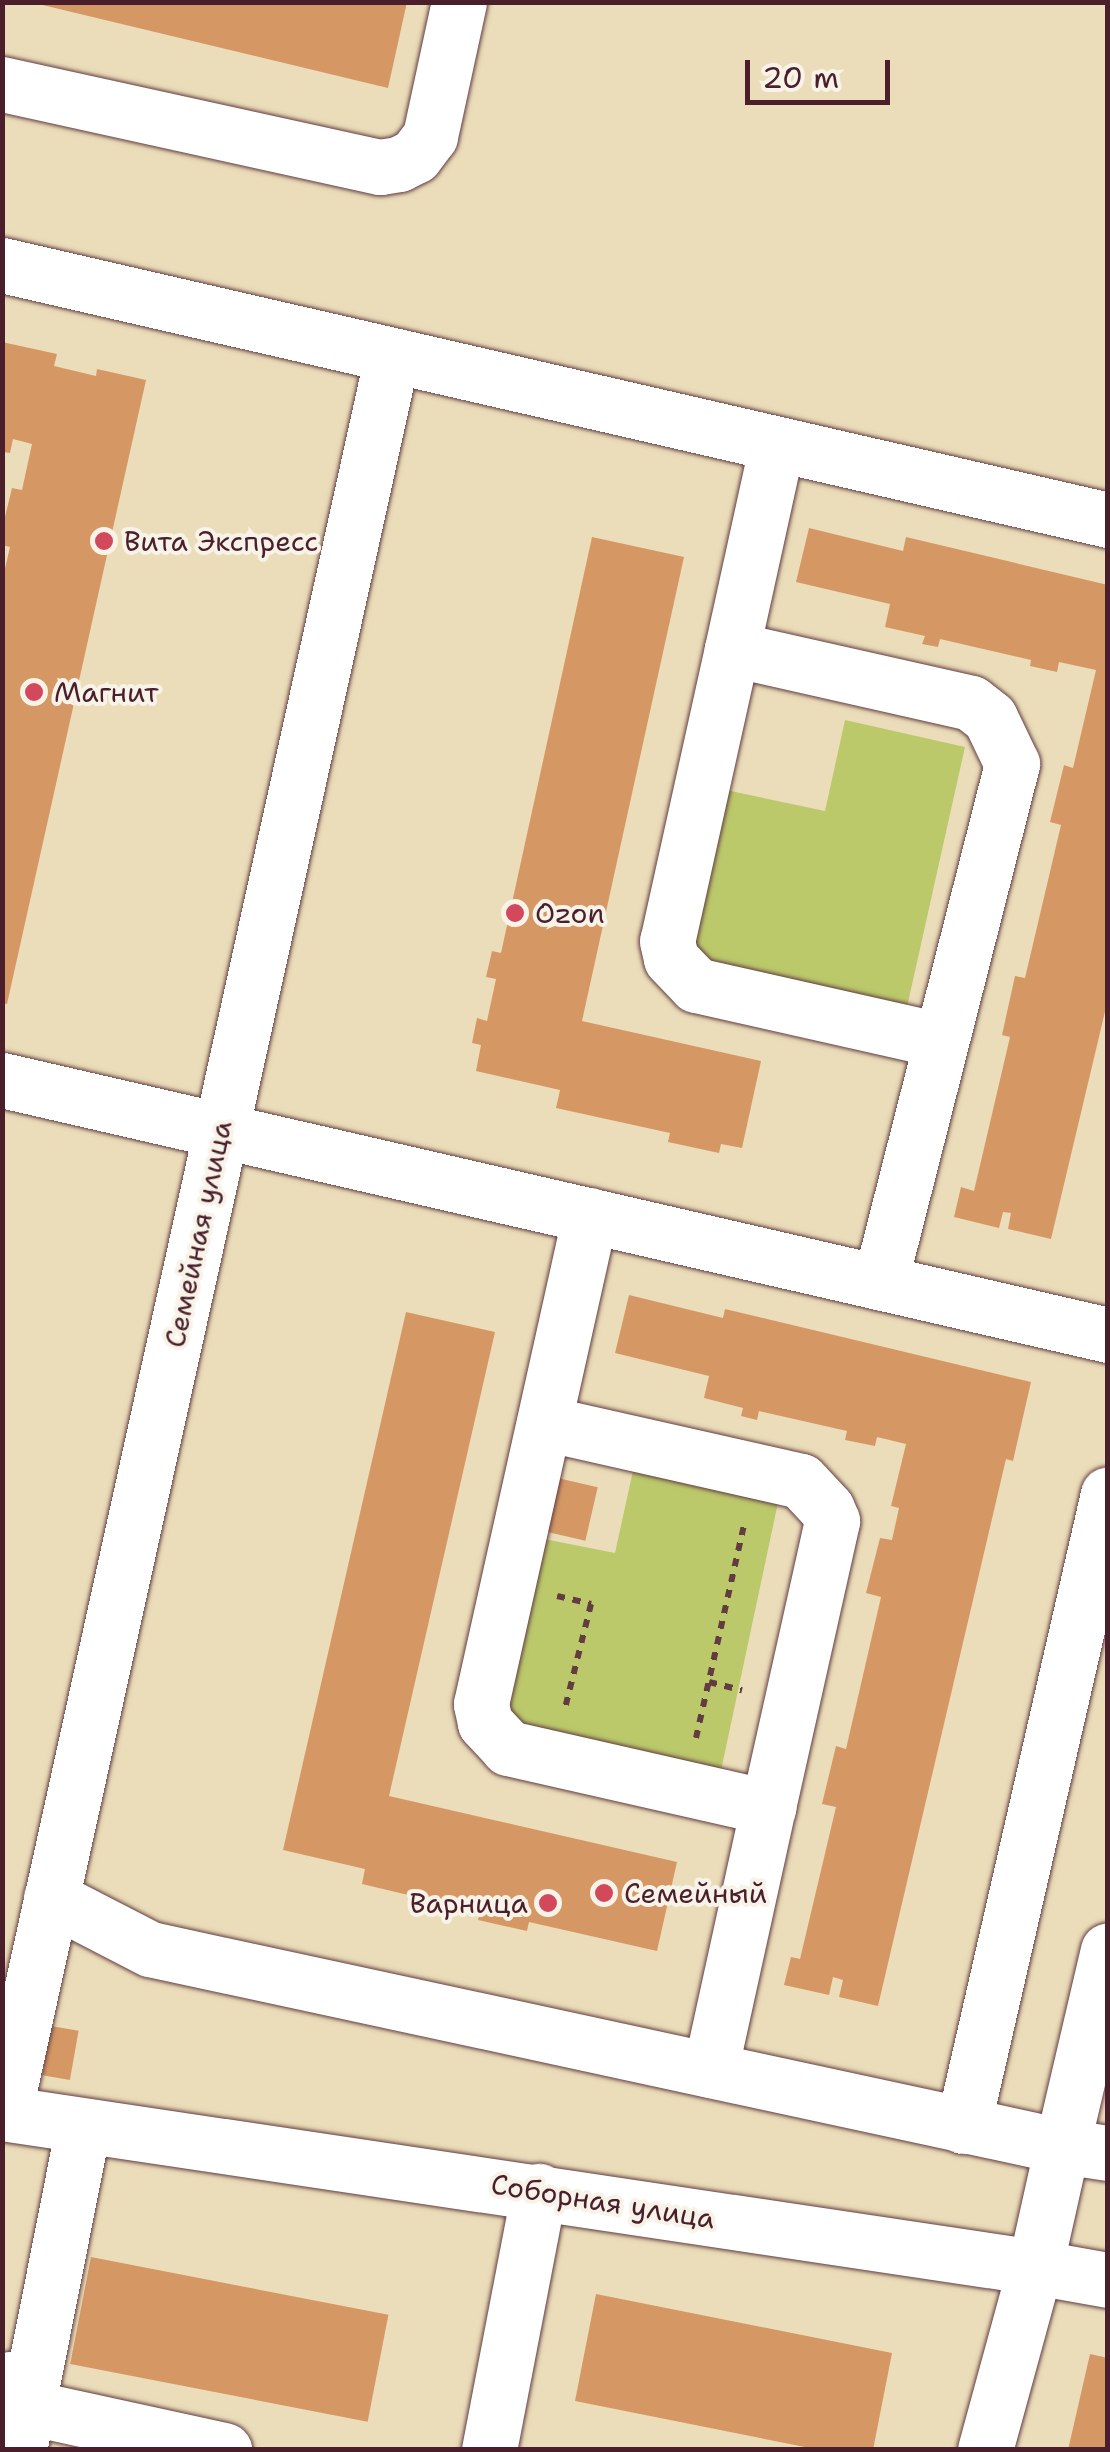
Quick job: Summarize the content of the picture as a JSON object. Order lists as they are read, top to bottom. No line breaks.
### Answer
{"streets":{"street":["Семейная улица","Соборная улица"]},"crossings":[["Семейная улица","Соборная улица"]],"places":["Вита Экспресс","Магнит","Ozon","Семейный","Варница"],"scale_bar":"20 m"}
